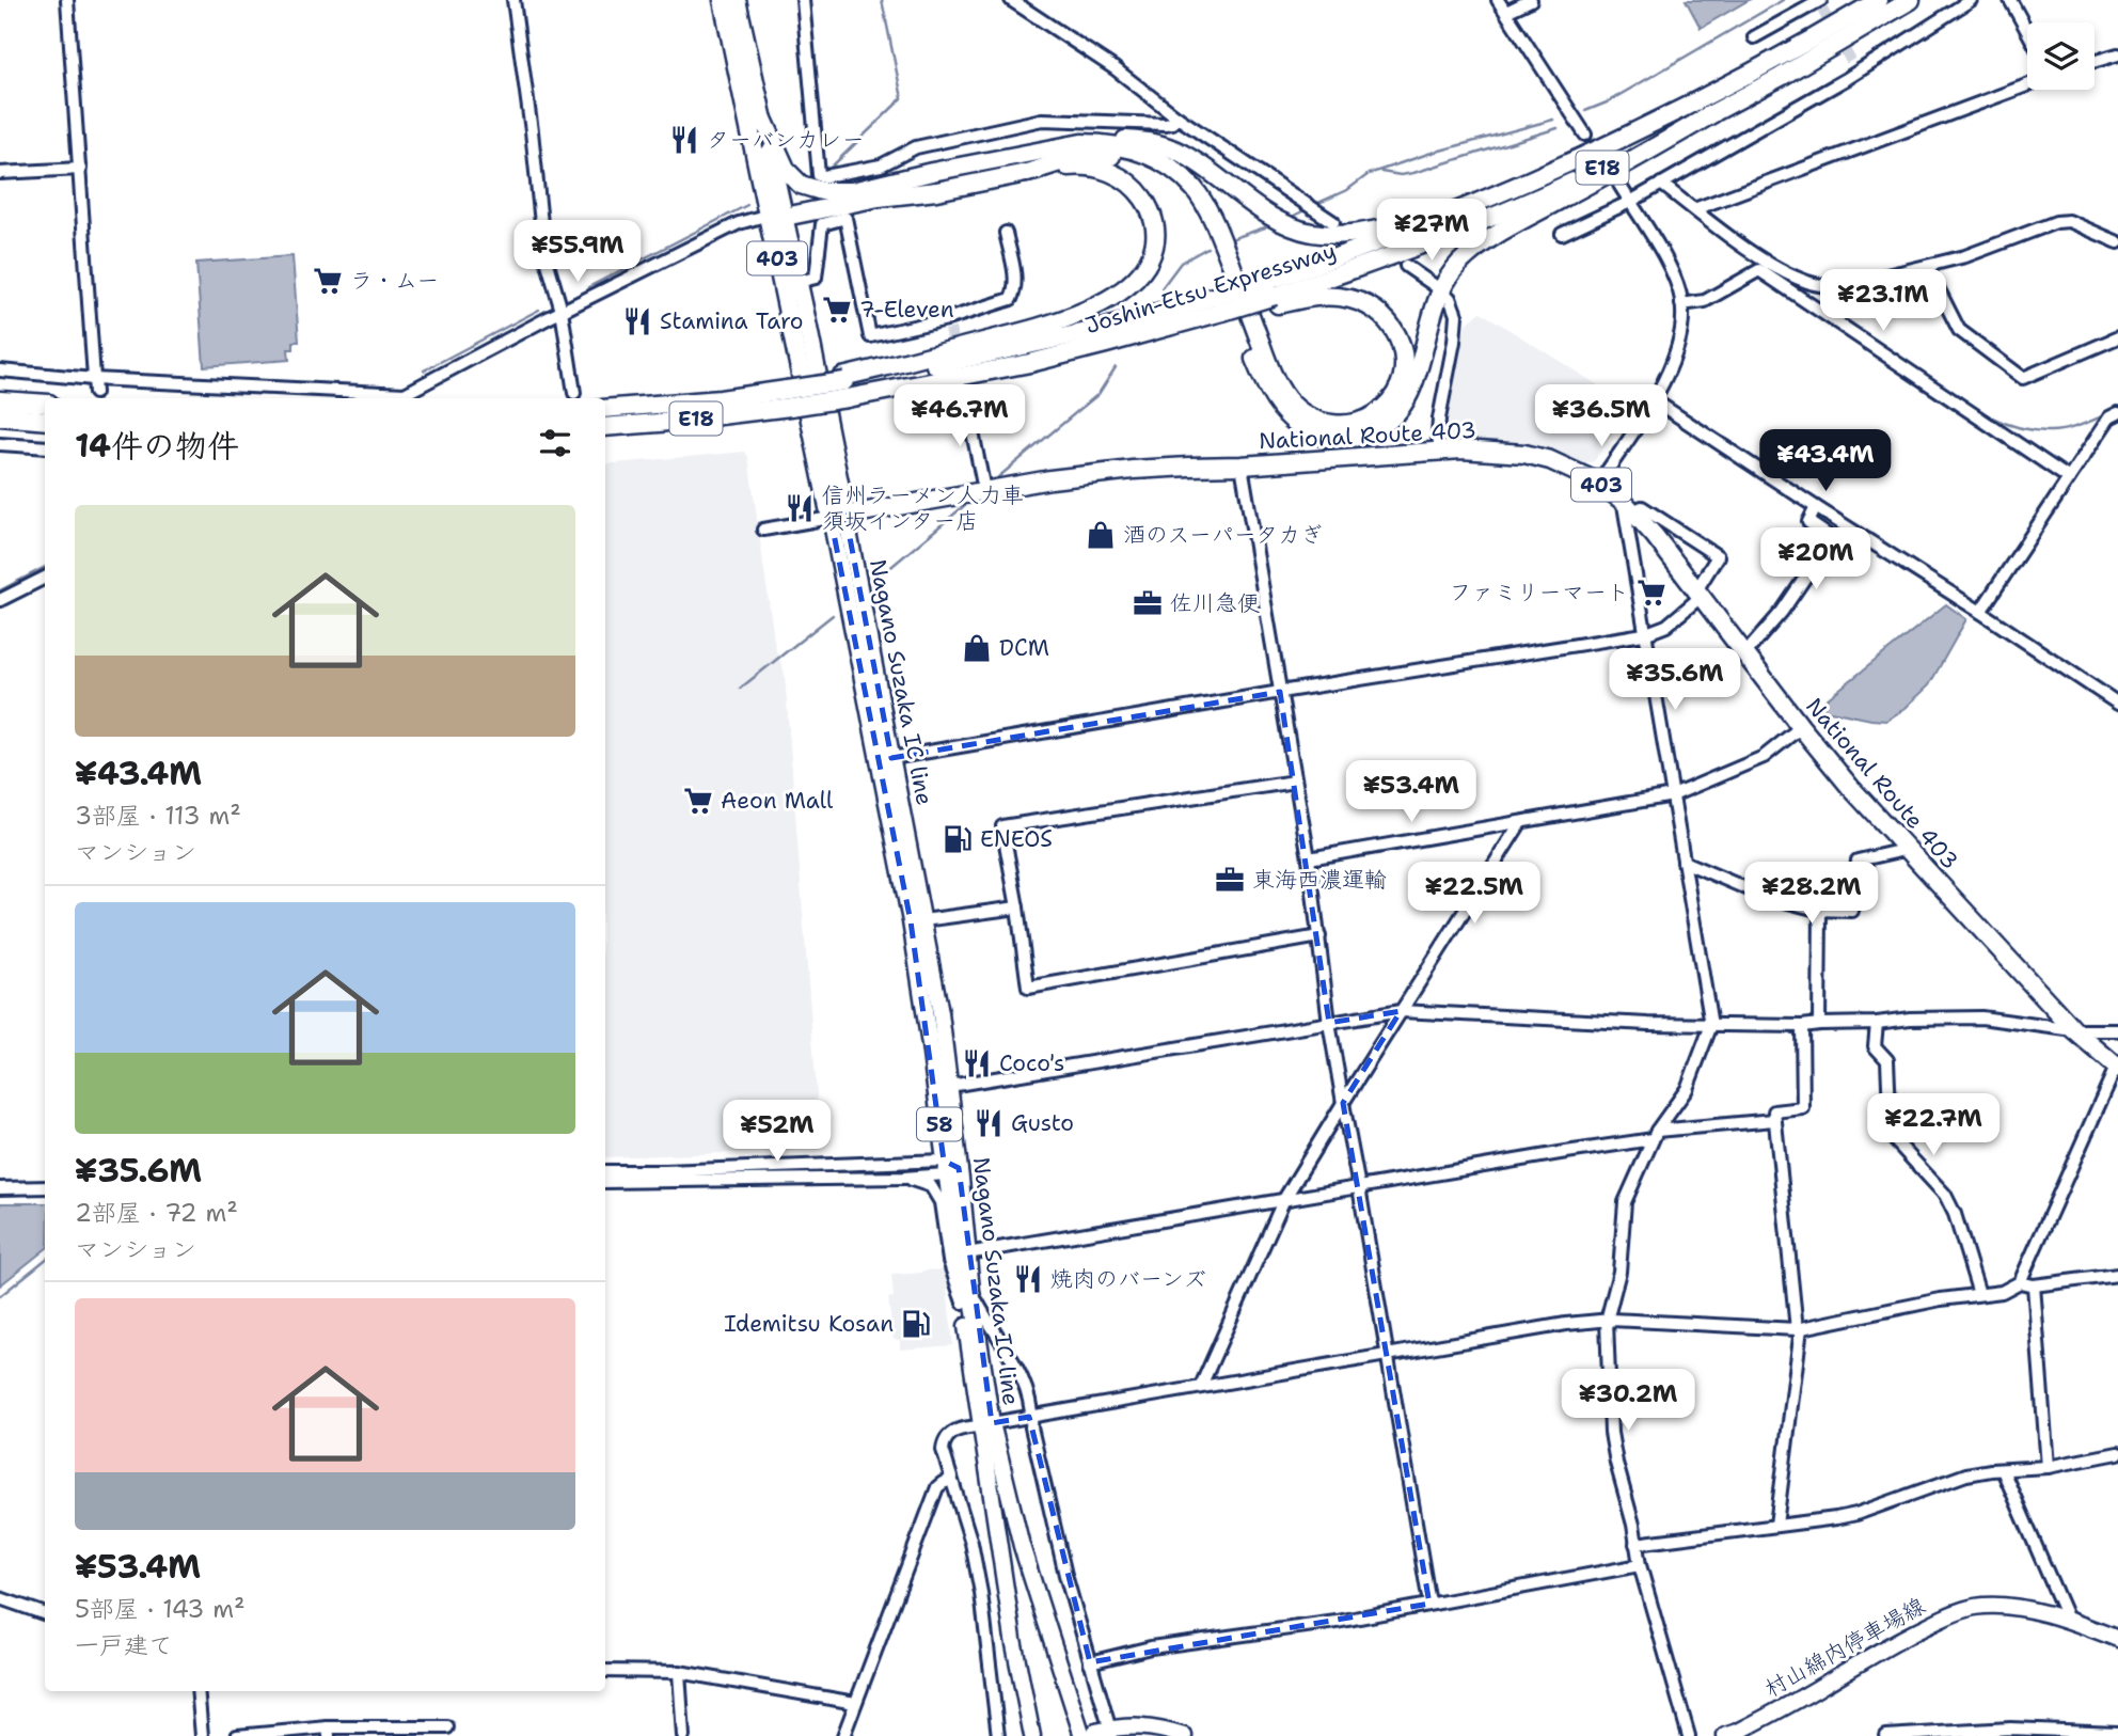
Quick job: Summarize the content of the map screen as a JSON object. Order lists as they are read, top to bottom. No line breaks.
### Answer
{"streets":{"highway":["E18","403","Joshin-Etsu Expressway","National Route 403"],"main road":["Nagano Suzaka IC line","58","村山綿内停車場線"]},"crossings":[["403","National Route 403"],["403","Nagano Suzaka IC line"],["National Route 403","Nagano Suzaka IC line"]],"places":{"restaurant":["ターバンカレー","Stamina Taro","信州ラーメン人力車 須坂インター店","Coco's","Gusto","焼肉のバーンズ"],"supermarket":["ラ・ムー","7-Eleven","ファミリーマート","Aeon Mall"],"shop":["酒のスーパータカぎ","DCM"],"office":["佐川急便","東海西濃運輸"],"fuel station":["ENEOS","Idemitsu Kosan"]},"page":{"price":["¥27M","¥55.9M","¥23.1M","¥46.7M","¥36.5M","¥43.4M","¥20M","¥35.6M","¥53.4M","¥22.5M","¥28.2M","¥22.7M","¥52M","¥30.2M"],"heading":"14件の物件","list":[{"name":"¥43.4M","note":"3部屋 · 113 m² · マンション"},{"name":"¥35.6M","note":"2部屋 · 72 m² · マンション"},{"name":"¥53.4M","note":"5部屋 · 143 m² · 一戸建て"}]}}
